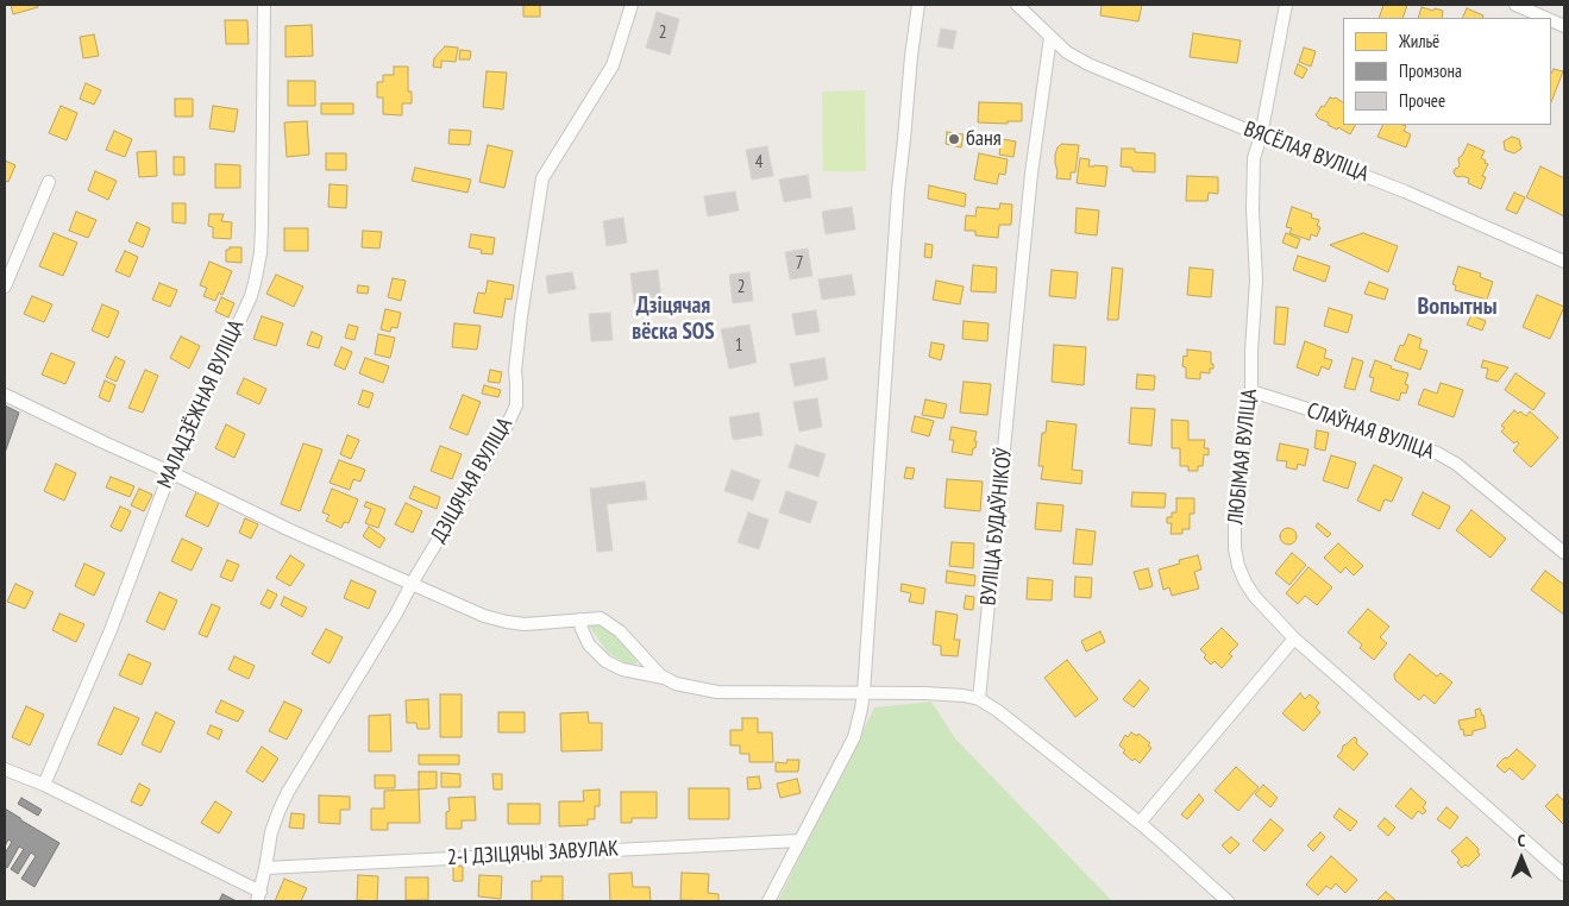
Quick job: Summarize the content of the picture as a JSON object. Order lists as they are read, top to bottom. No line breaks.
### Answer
{"streets":{"street":["ВЯСЁЛАЯ ВУЛІЦА","МАЛАДЗЁЖНАЯ ВУЛІЦА","СЛАЎНАЯ ВУЛІЦА","ЛЮБІМАЯ ВУЛІЦА","ДЗІЦЯЧАЯ ВУЛІЦА","ВУЛІЦА БУДАЎНІКОЎ","2-І ДЗІЦЯЧЫ ЗАВУЛАК"]},"crossings":[["ВЯСЁЛАЯ ВУЛІЦА","ЛЮБІМАЯ ВУЛІЦА"],["ВЯСЁЛАЯ ВУЛІЦА","ВУЛІЦА БУДАЎНІКОЎ"],["СЛАЎНАЯ ВУЛІЦА","ЛЮБІМАЯ ВУЛІЦА"],["ДЗІЦЯЧАЯ ВУЛІЦА","2-І ДЗІЦЯЧЫ ЗАВУЛАК"]],"districts":["Дзіцячая вёска SOS","Вопытны"],"places":["баня"],"house_numbers":["2","4","7","2","1"],"legend":["Жильё","Промзона","Прочее"],"north":"top"}
